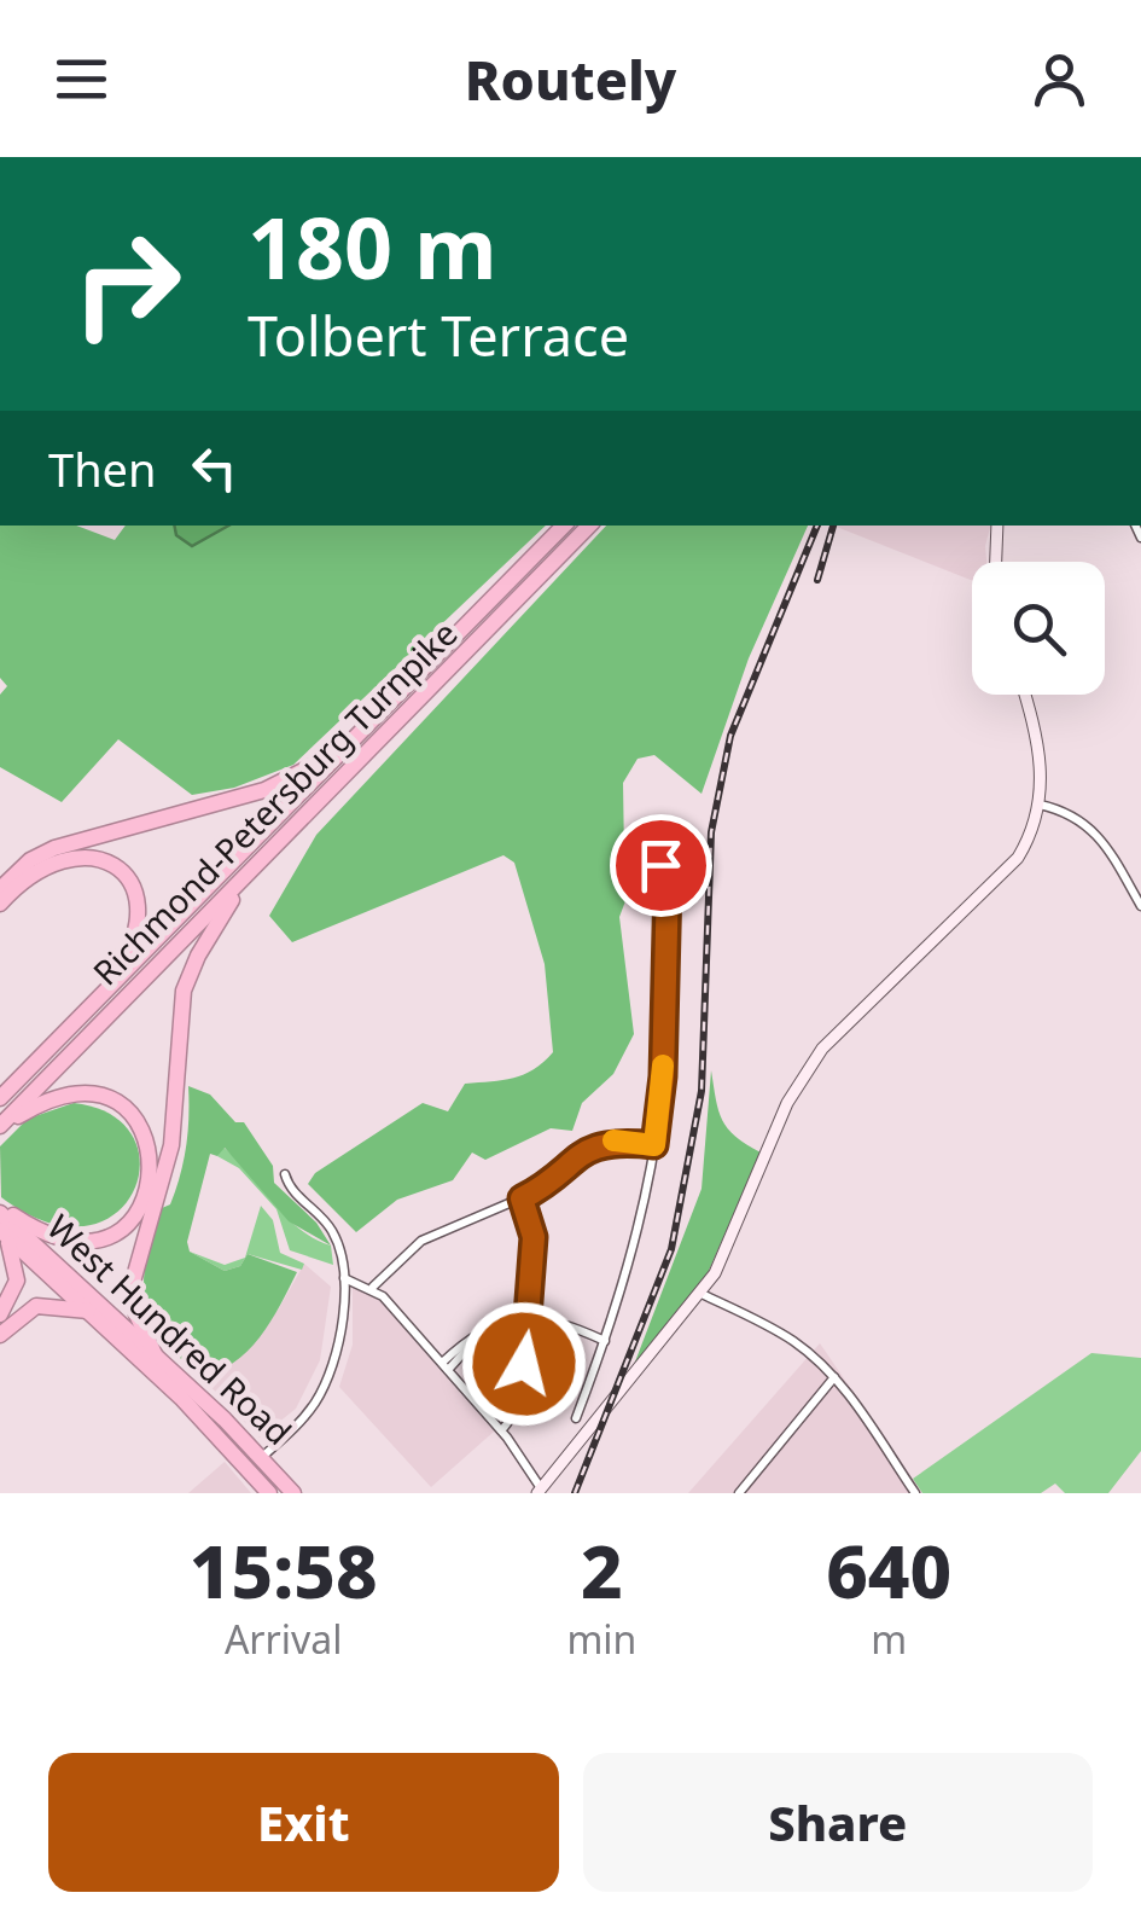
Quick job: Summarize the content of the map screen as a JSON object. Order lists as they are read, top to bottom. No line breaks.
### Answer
{"streets":{"highway":["Richmond-Petersburg Turnpike","West Hundred Road"]},"page":{"header":"Routely","turn":["180 m","Tolbert Terrace"],"then":"Then","eta":["15:58","Arrival","2","min","640","m"],"buttons":["Exit","Share"]}}
